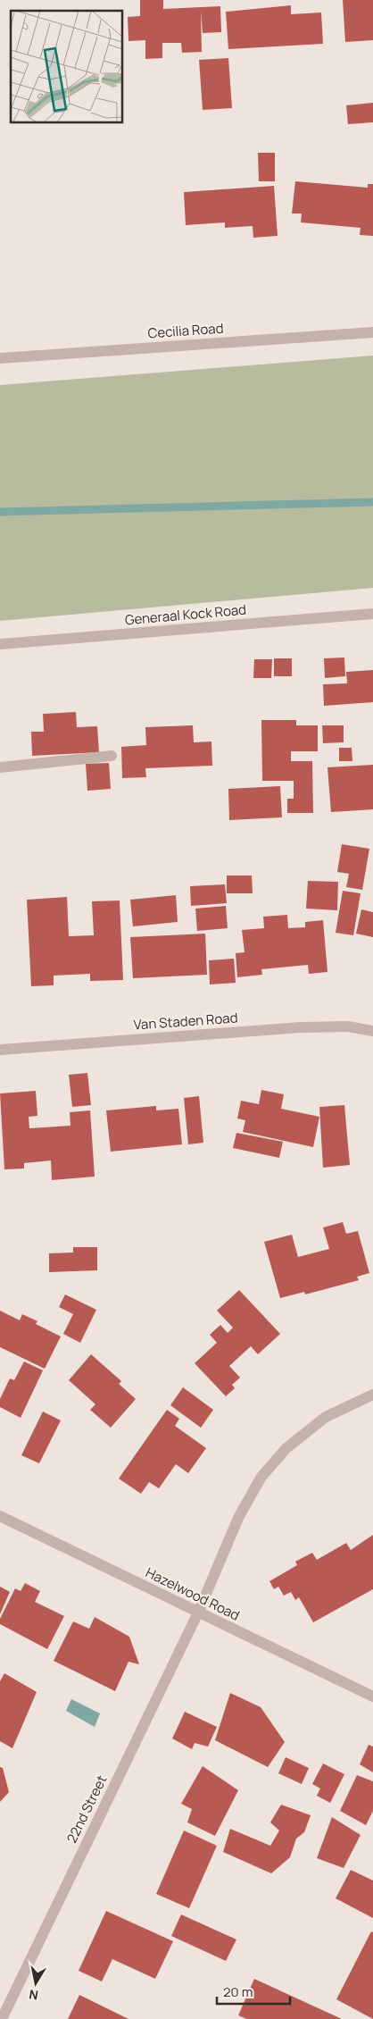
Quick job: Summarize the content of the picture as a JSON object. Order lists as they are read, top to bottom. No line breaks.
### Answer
{"streets":{"street":["Cecilia Road","Generaal Kock Road","Van Staden Road","Hazelwood Road","22nd Street"]},"crossings":[["Hazelwood Road","22nd Street"]],"scale_bar":"20 m","north":"bottom"}
